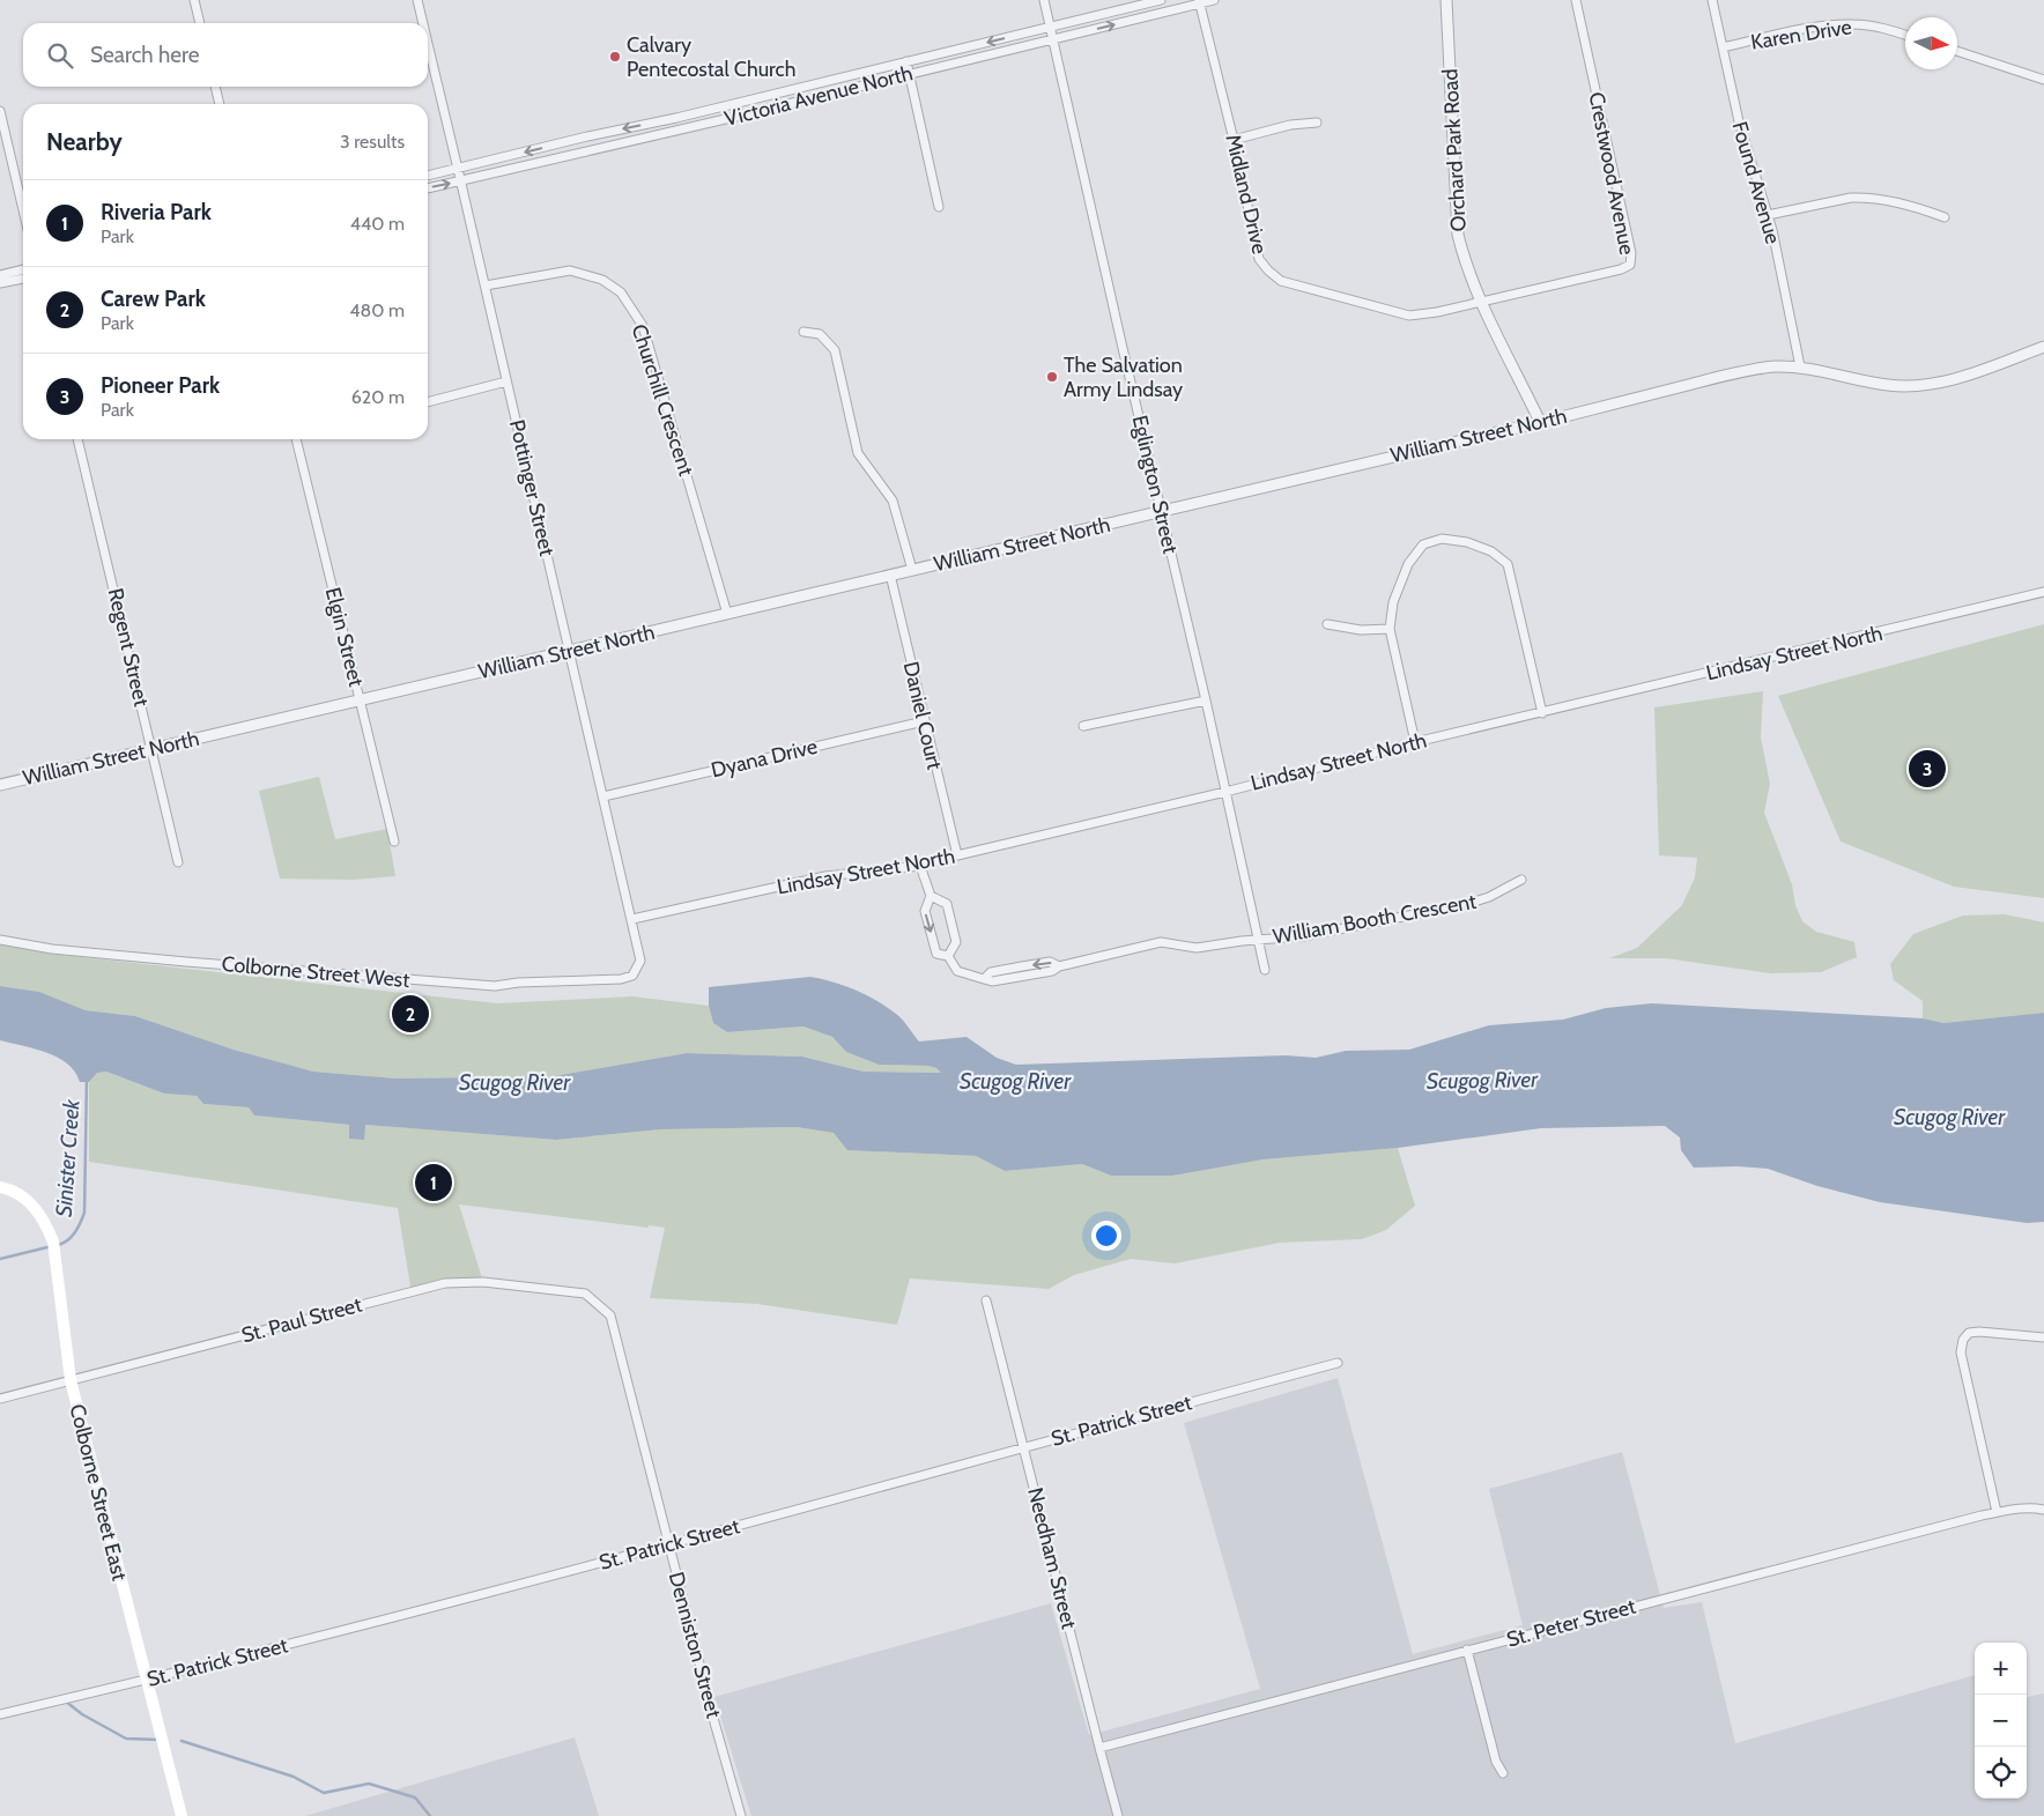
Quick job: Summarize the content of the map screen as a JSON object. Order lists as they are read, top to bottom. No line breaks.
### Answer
{"streets":{"main road":["Colborne Street East"],"street":["Karen Drive","Victoria Avenue North","Orchard Park Road","Crestwood Avenue","Found Avenue","Midland Drive","Churchill Crescent","William Street North","Eglington Street","Pottinger Street","Elgin Street","Regent Street","Lindsay Street North","Daniel Court","Dyana Drive","William Booth Crescent","Colborne Street West","St. Paul Street","St. Patrick Street","Needham Street","St. Peter Street","Denniston Street"]},"crossings":[["Karen Drive","Found Avenue"],["Victoria Avenue North","Midland Drive"],["Victoria Avenue North","Eglington Street"],["Victoria Avenue North","Pottinger Street"],["Orchard Park Road","Crestwood Avenue"],["Orchard Park Road","Midland Drive"],["Orchard Park Road","William Street North"],["Crestwood Avenue","Midland Drive"],["Found Avenue","William Street North"],["Churchill Crescent","William Street North"],["Churchill Crescent","Pottinger Street"],["William Street North","Eglington Street"],["William Street North","Pottinger Street"],["William Street North","Elgin Street"],["William Street North","Regent Street"],["William Street North","Daniel Court"],["Eglington Street","Lindsay Street North"],["Eglington Street","William Booth Crescent"],["Pottinger Street","Lindsay Street North"],["Pottinger Street","Dyana Drive"],["Pottinger Street","Colborne Street West"],["Lindsay Street North","Daniel Court"],["Daniel Court","Dyana Drive"],["St. Paul Street","Colborne Street East"],["St. Paul Street","Denniston Street"],["St. Patrick Street","Colborne Street East"],["St. Patrick Street","Needham Street"],["St. Patrick Street","Denniston Street"],["Needham Street","St. Peter Street"]],"water":["Scugog River","Sinister Creek"],"places":["Calvary Pentecostal Church","The Salvation Army Lindsay"],"north":"right","page":{"search":"Search here","heading":["Nearby","3 results"],"list":[{"mark":"1","name":"Riveria Park","note":"Park","value":"440 m"},{"mark":"2","name":"Carew Park","note":"Park","value":"480 m"},{"mark":"3","name":"Pioneer Park","note":"Park","value":"620 m"}],"pins":["3","2","1"],"map_buttons":["+","−"]}}
